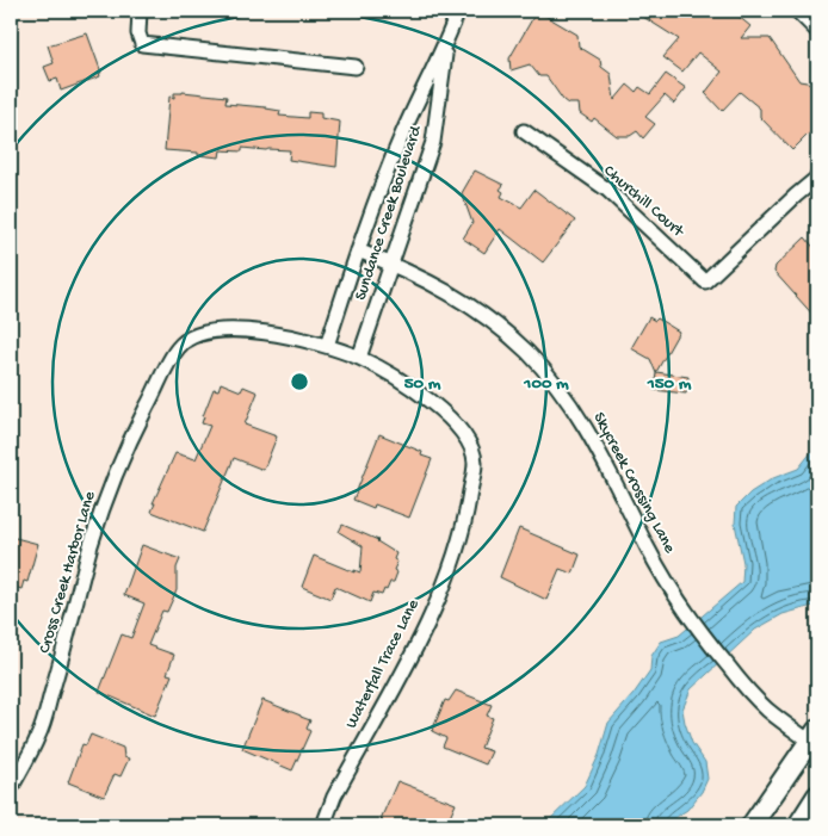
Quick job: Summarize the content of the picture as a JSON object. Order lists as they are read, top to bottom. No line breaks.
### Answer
{"streets":{"street":["Churchill Court","Sundance Creek Boulevard","Skycreek Crossing Lane","Cross Creek Harbor Lane","Waterfall Trace Lane"]},"crossings":[["Sundance Creek Boulevard","Skycreek Crossing Lane"],["Sundance Creek Boulevard","Cross Creek Harbor Lane"],["Sundance Creek Boulevard","Waterfall Trace Lane"],["Cross Creek Harbor Lane","Waterfall Trace Lane"]],"rings":["50 m","100 m","150 m"]}
